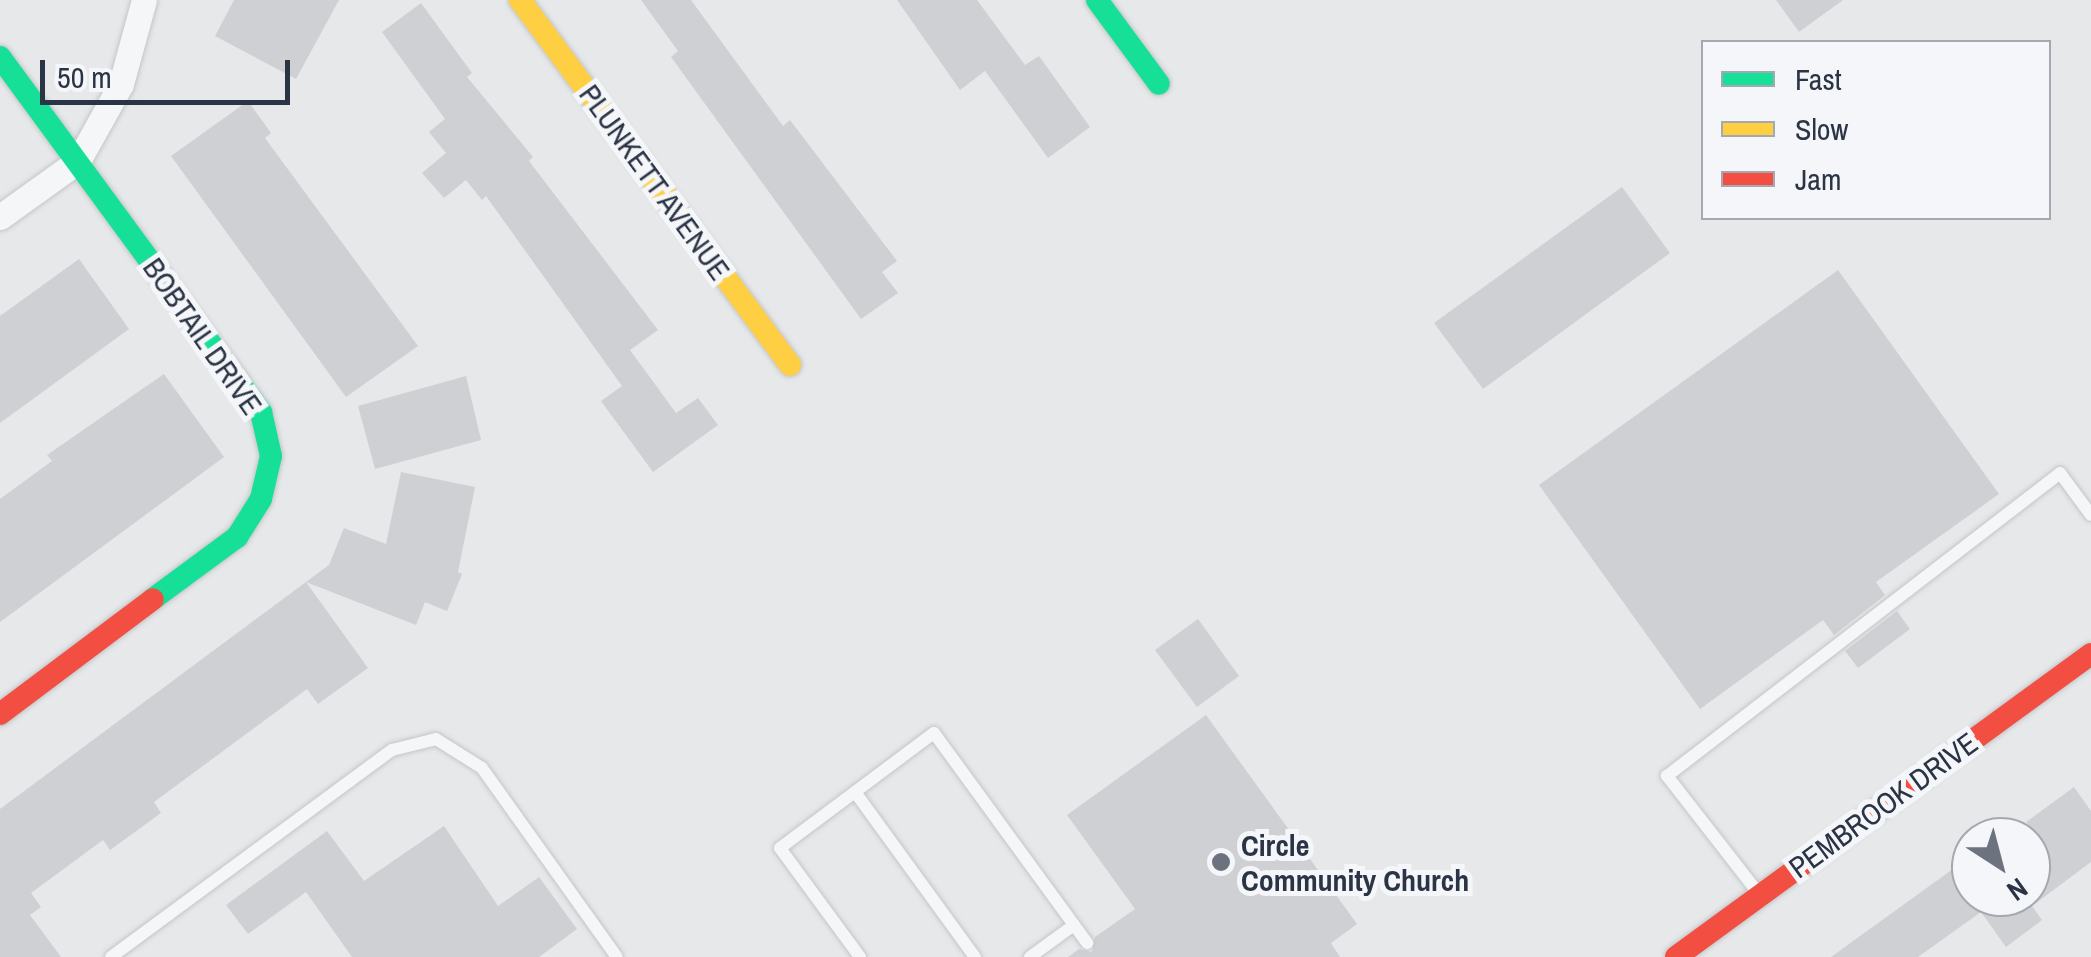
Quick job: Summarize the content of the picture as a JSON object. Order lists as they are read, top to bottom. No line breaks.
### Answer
{"streets":{"street":["PLUNKETT AVENUE","BOBTAIL DRIVE","PEMBROOK DRIVE"]},"places":["Circle Community Church"],"legend":["Fast","Slow","Jam"],"scale_bar":"50 m","north":"bottom right"}
